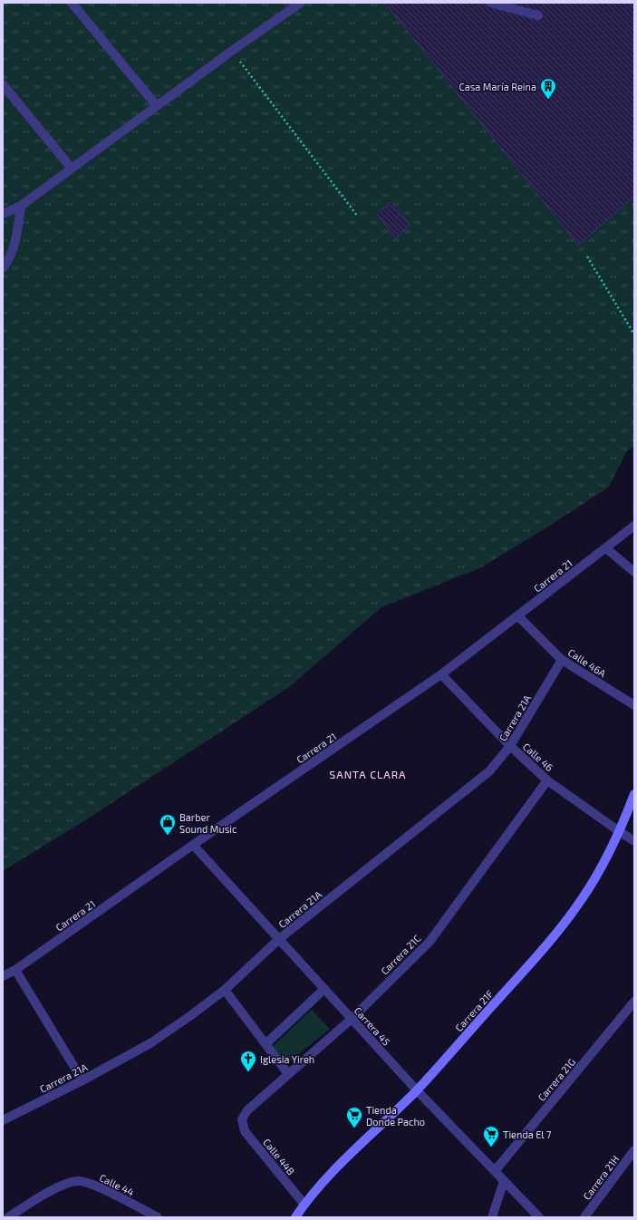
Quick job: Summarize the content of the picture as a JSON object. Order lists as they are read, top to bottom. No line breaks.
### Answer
{"streets":{"street":["Carrera 21","Calle 46A","Carrera 21A","Calle 46","Carrera 21C","Carrera 21F","Carrera 45","Carrera 21G","Calle 44B","Carrera 21H","Calle 44"]},"crossings":[["Carrera 21","Calle 46A"],["Carrera 21","Calle 46"],["Carrera 21","Carrera 45"],["Calle 46A","Carrera 21A"],["Carrera 21A","Calle 46"],["Carrera 21A","Carrera 45"],["Calle 46","Carrera 21C"],["Calle 46","Carrera 21F"],["Carrera 21C","Carrera 45"],["Carrera 21C","Calle 44B"],["Carrera 21F","Carrera 45"],["Carrera 21F","Calle 44B"],["Carrera 45","Carrera 21G"]],"districts":["SANTA CLARA"],"places":{"building":["Casa María Reina"],"shop":["Barber Sound Music"],"church":["Iglesia Yireh"],"supermarket":["Tienda Donde Pacho","Tienda El 7"]}}
